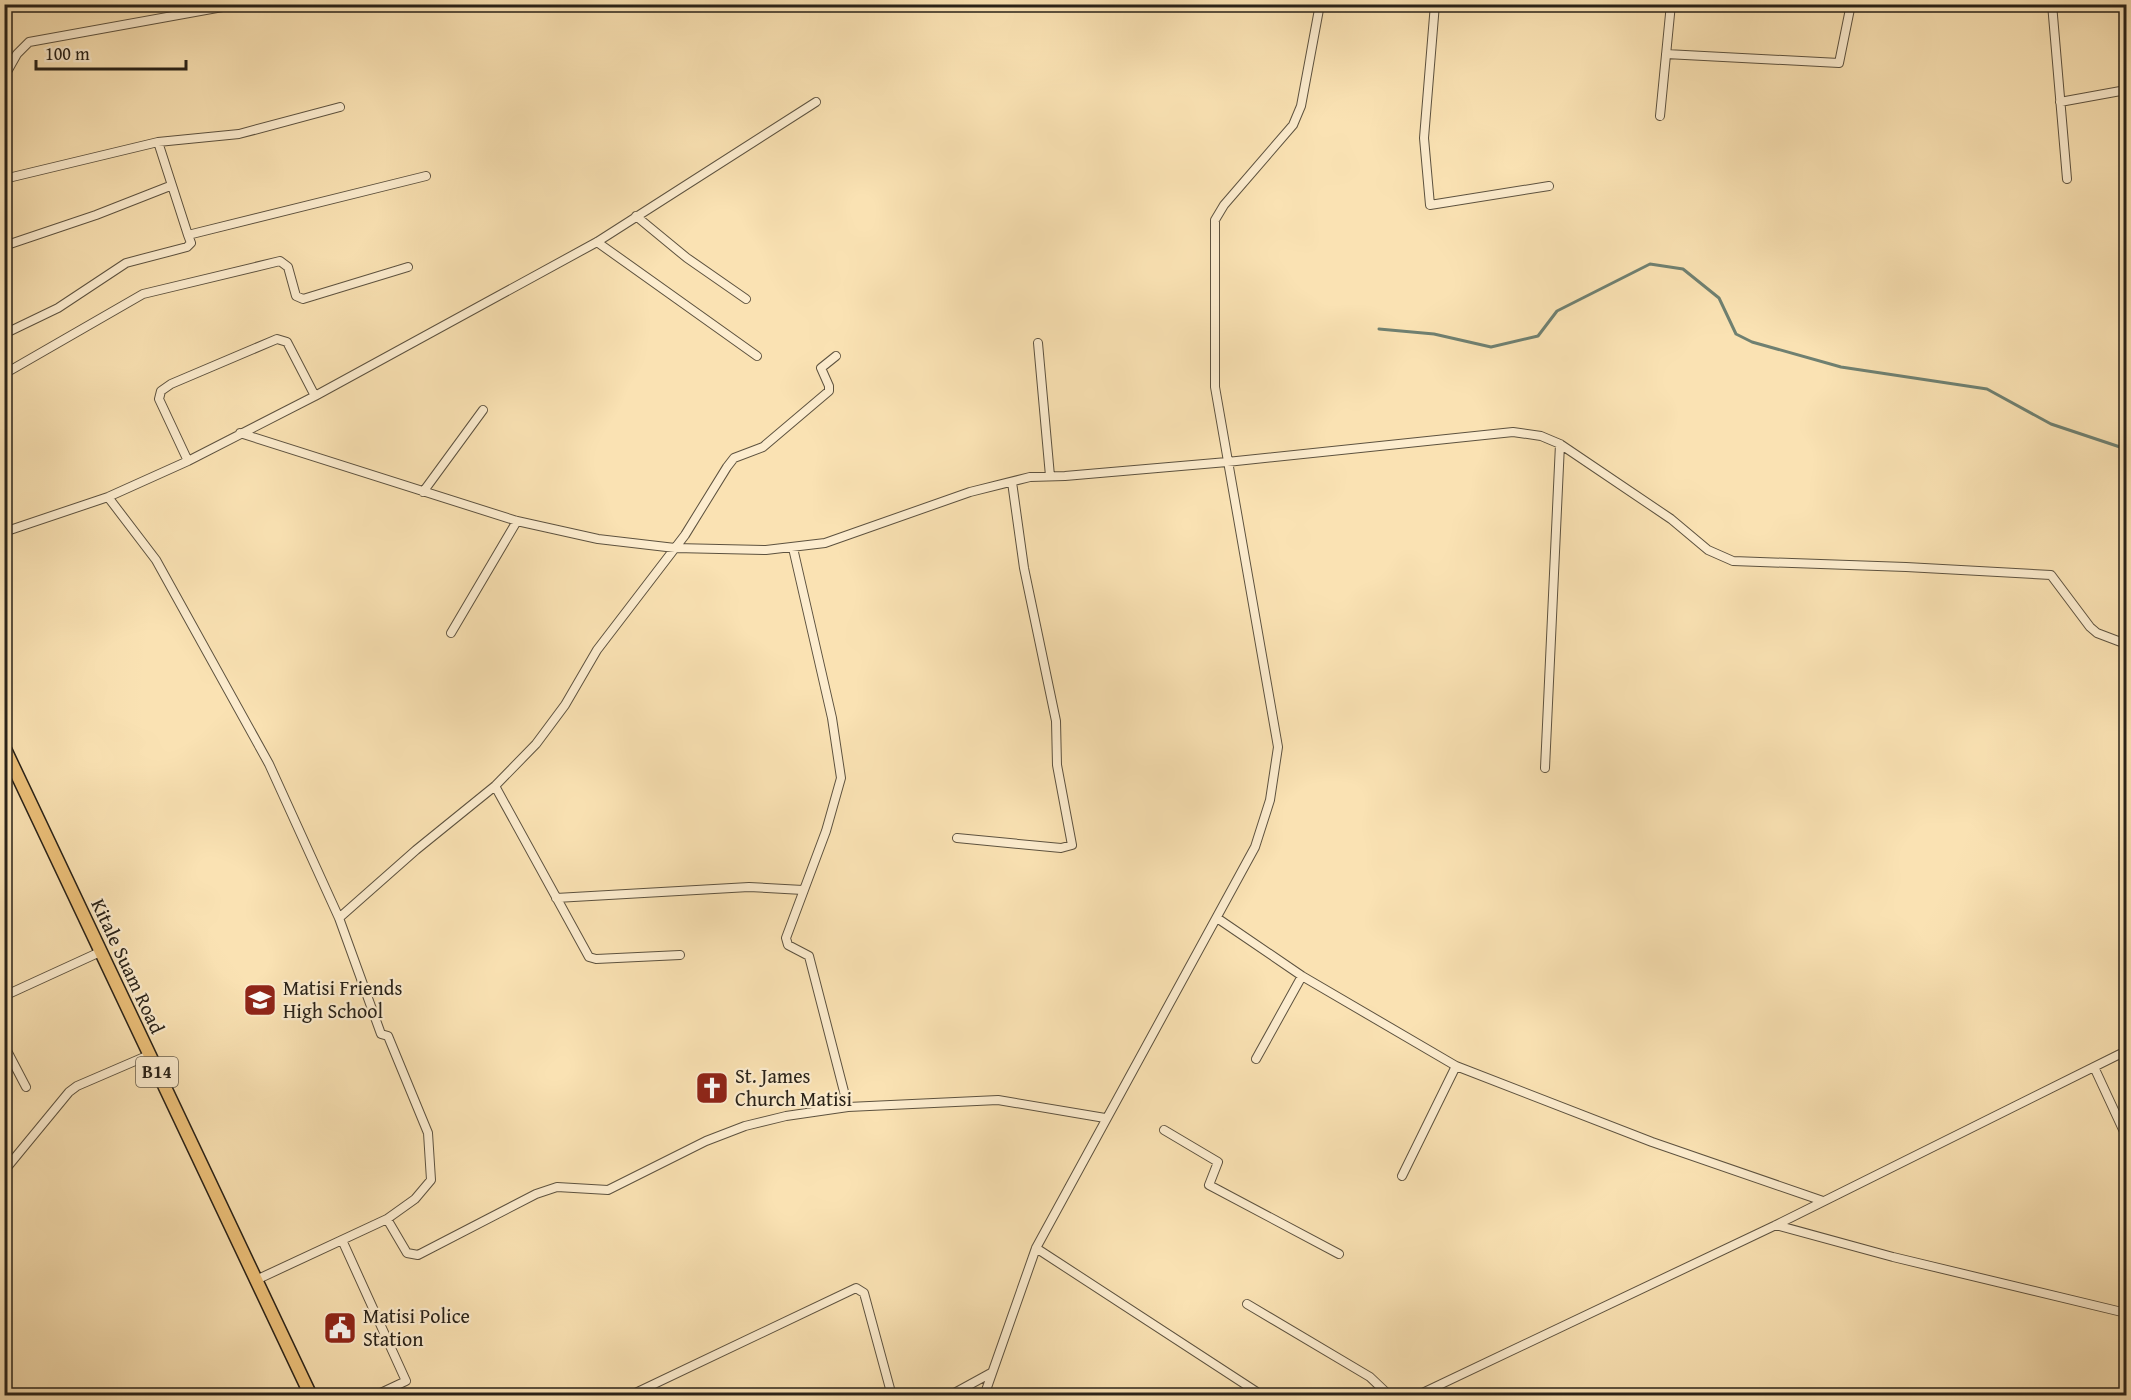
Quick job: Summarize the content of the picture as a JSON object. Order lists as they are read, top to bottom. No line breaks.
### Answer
{"streets":{"highway":["Kitale Suam Road","B14"]},"places":{"school or university":["Matisi Friends High School"],"church":["St. James Church Matisi"],"public building":["Matisi Police Station"]},"scale_bar":"100 m"}
